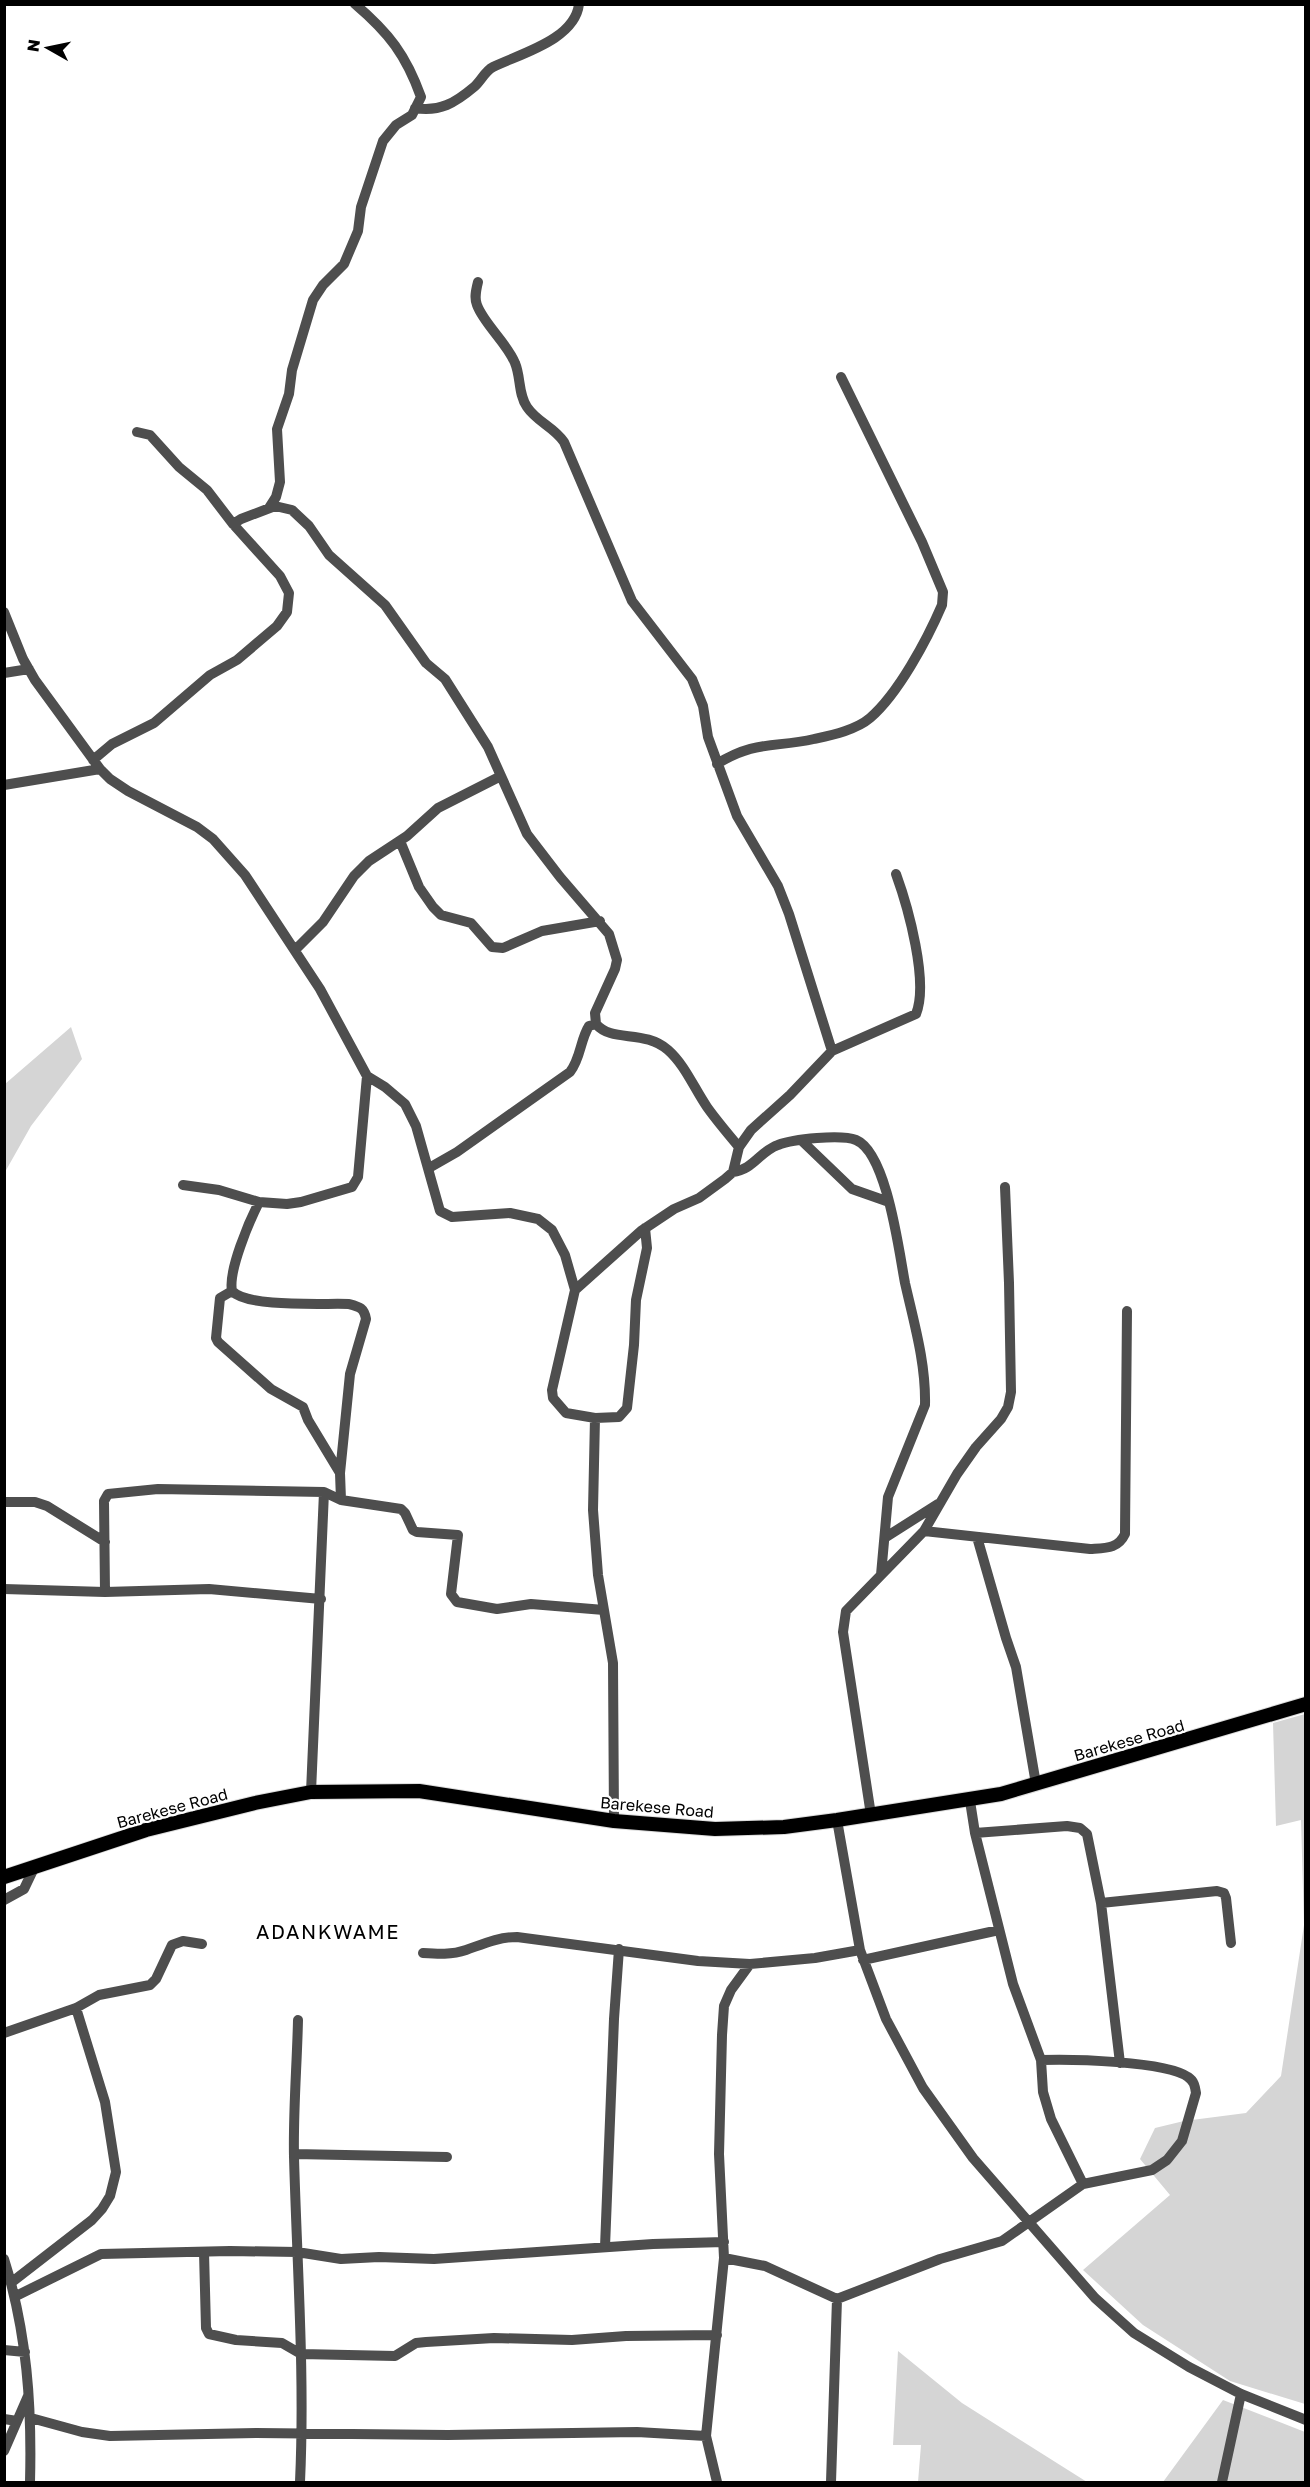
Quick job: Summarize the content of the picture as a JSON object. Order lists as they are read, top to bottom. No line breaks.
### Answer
{"streets":{"main road":["Barekese Road"]},"districts":["ADANKWAME"],"north":"left"}
